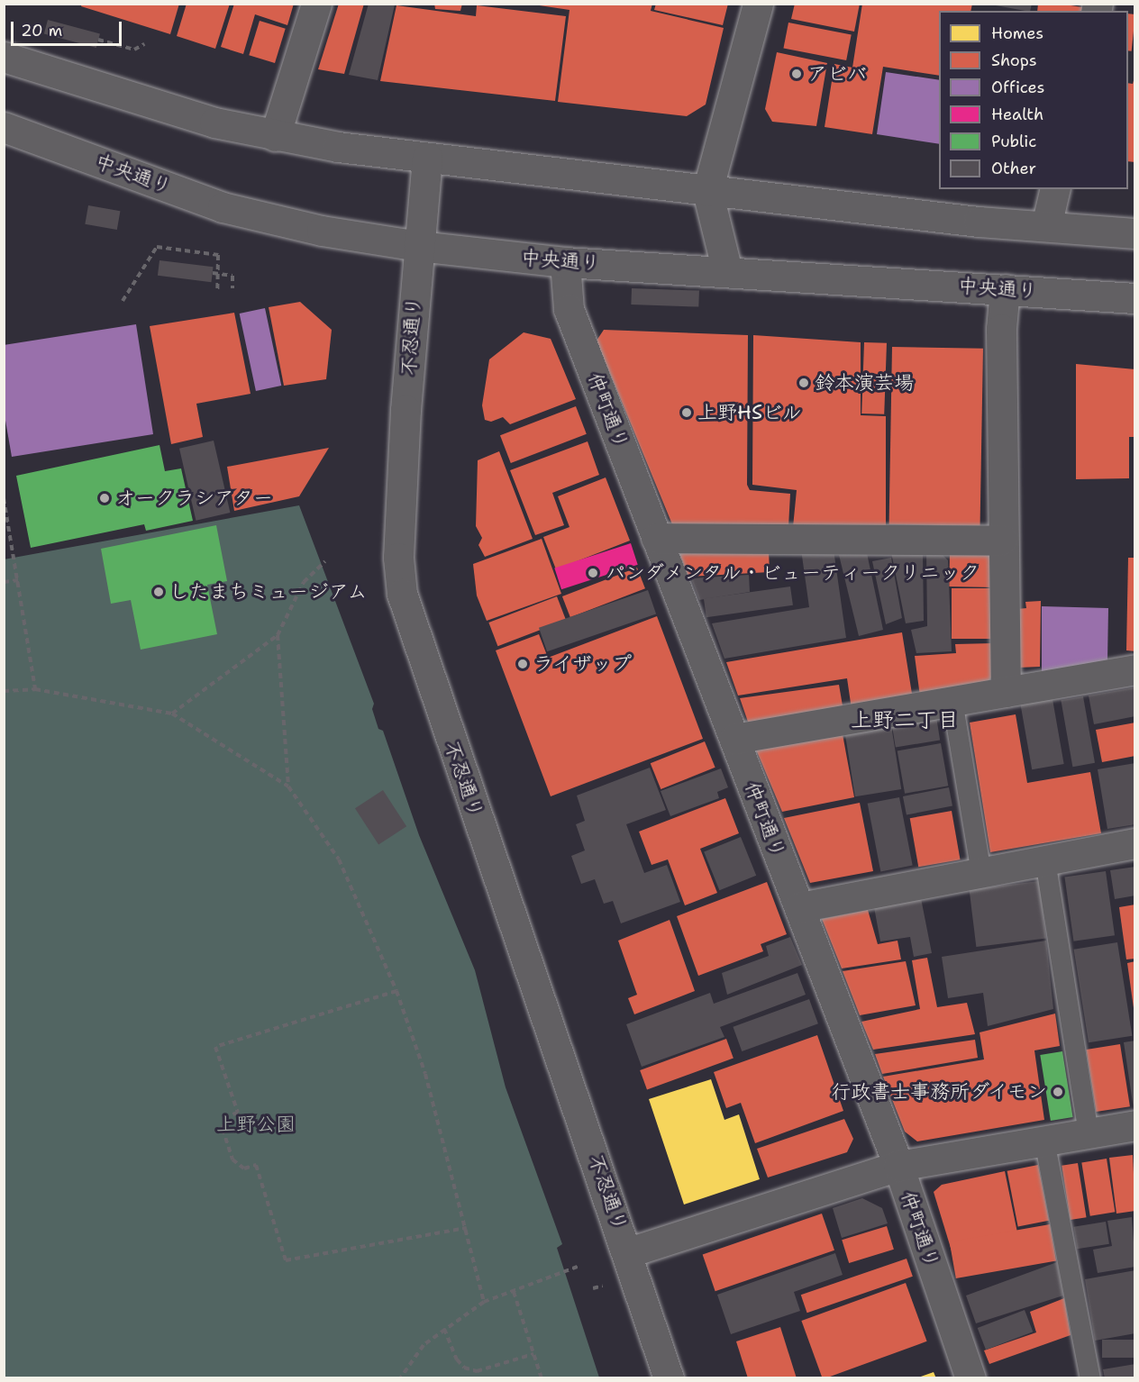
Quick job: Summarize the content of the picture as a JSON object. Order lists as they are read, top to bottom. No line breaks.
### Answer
{"streets":{"street":["中央通り","不忍通り","仲町通り"]},"crossings":[["中央通り","不忍通り"],["中央通り","仲町通り"]],"districts":["上野二丁目"],"parks":["上野公園"],"places":["アビバ","鈴本演芸場","上野HSビル","オークラシアター","パンダメンタル・ビューティークリニック","したまちミュージアム","ライザップ","行政書士事務所ダイモン"],"legend":["Homes","Shops","Offices","Health","Public","Other"],"scale_bar":"20 m"}
